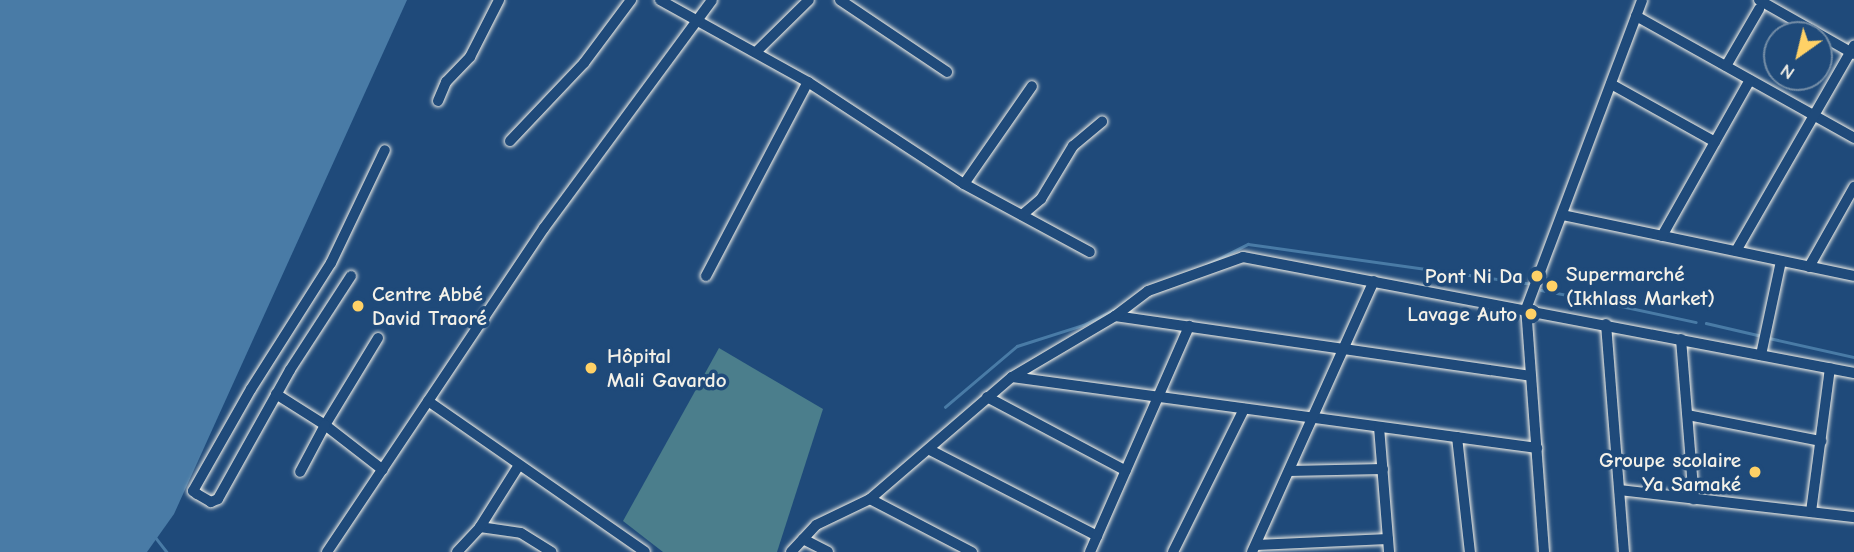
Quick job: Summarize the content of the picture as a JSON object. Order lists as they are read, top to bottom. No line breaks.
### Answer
{"places":["Pont Ni Da","Supermarché (Ikhlass Market)","Centre Abbé David Traoré","Lavage Auto","Hôpital Mali Gavardo","Groupe scolaire Ya Samaké"],"north":"bottom left"}
